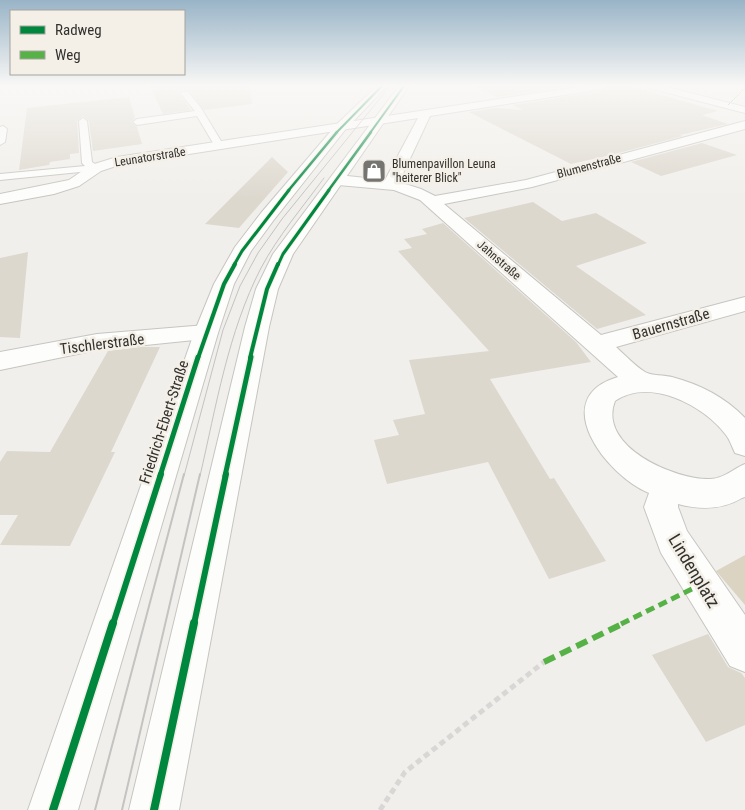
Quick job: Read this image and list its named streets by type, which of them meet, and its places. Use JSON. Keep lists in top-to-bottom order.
{
  "streets": {
    "street": [
      "Leunatorstraße",
      "Blumenstraße",
      "Jahnstraße",
      "Bauernstraße",
      "Tischlerstraße",
      "Friedrich-Ebert-Straße",
      "Lindenplatz"
    ]
  },
  "crossings": [
    ["Leunatorstraße", "Friedrich-Ebert-Straße"],
    ["Blumenstraße", "Jahnstraße"],
    ["Jahnstraße", "Bauernstraße"],
    ["Tischlerstraße", "Friedrich-Ebert-Straße"]
  ],
  "places": {
    "shop": ["Blumenpavillon Leuna \"heiterer Blick\""]
  },
  "legend": ["Radweg", "Weg"]
}
